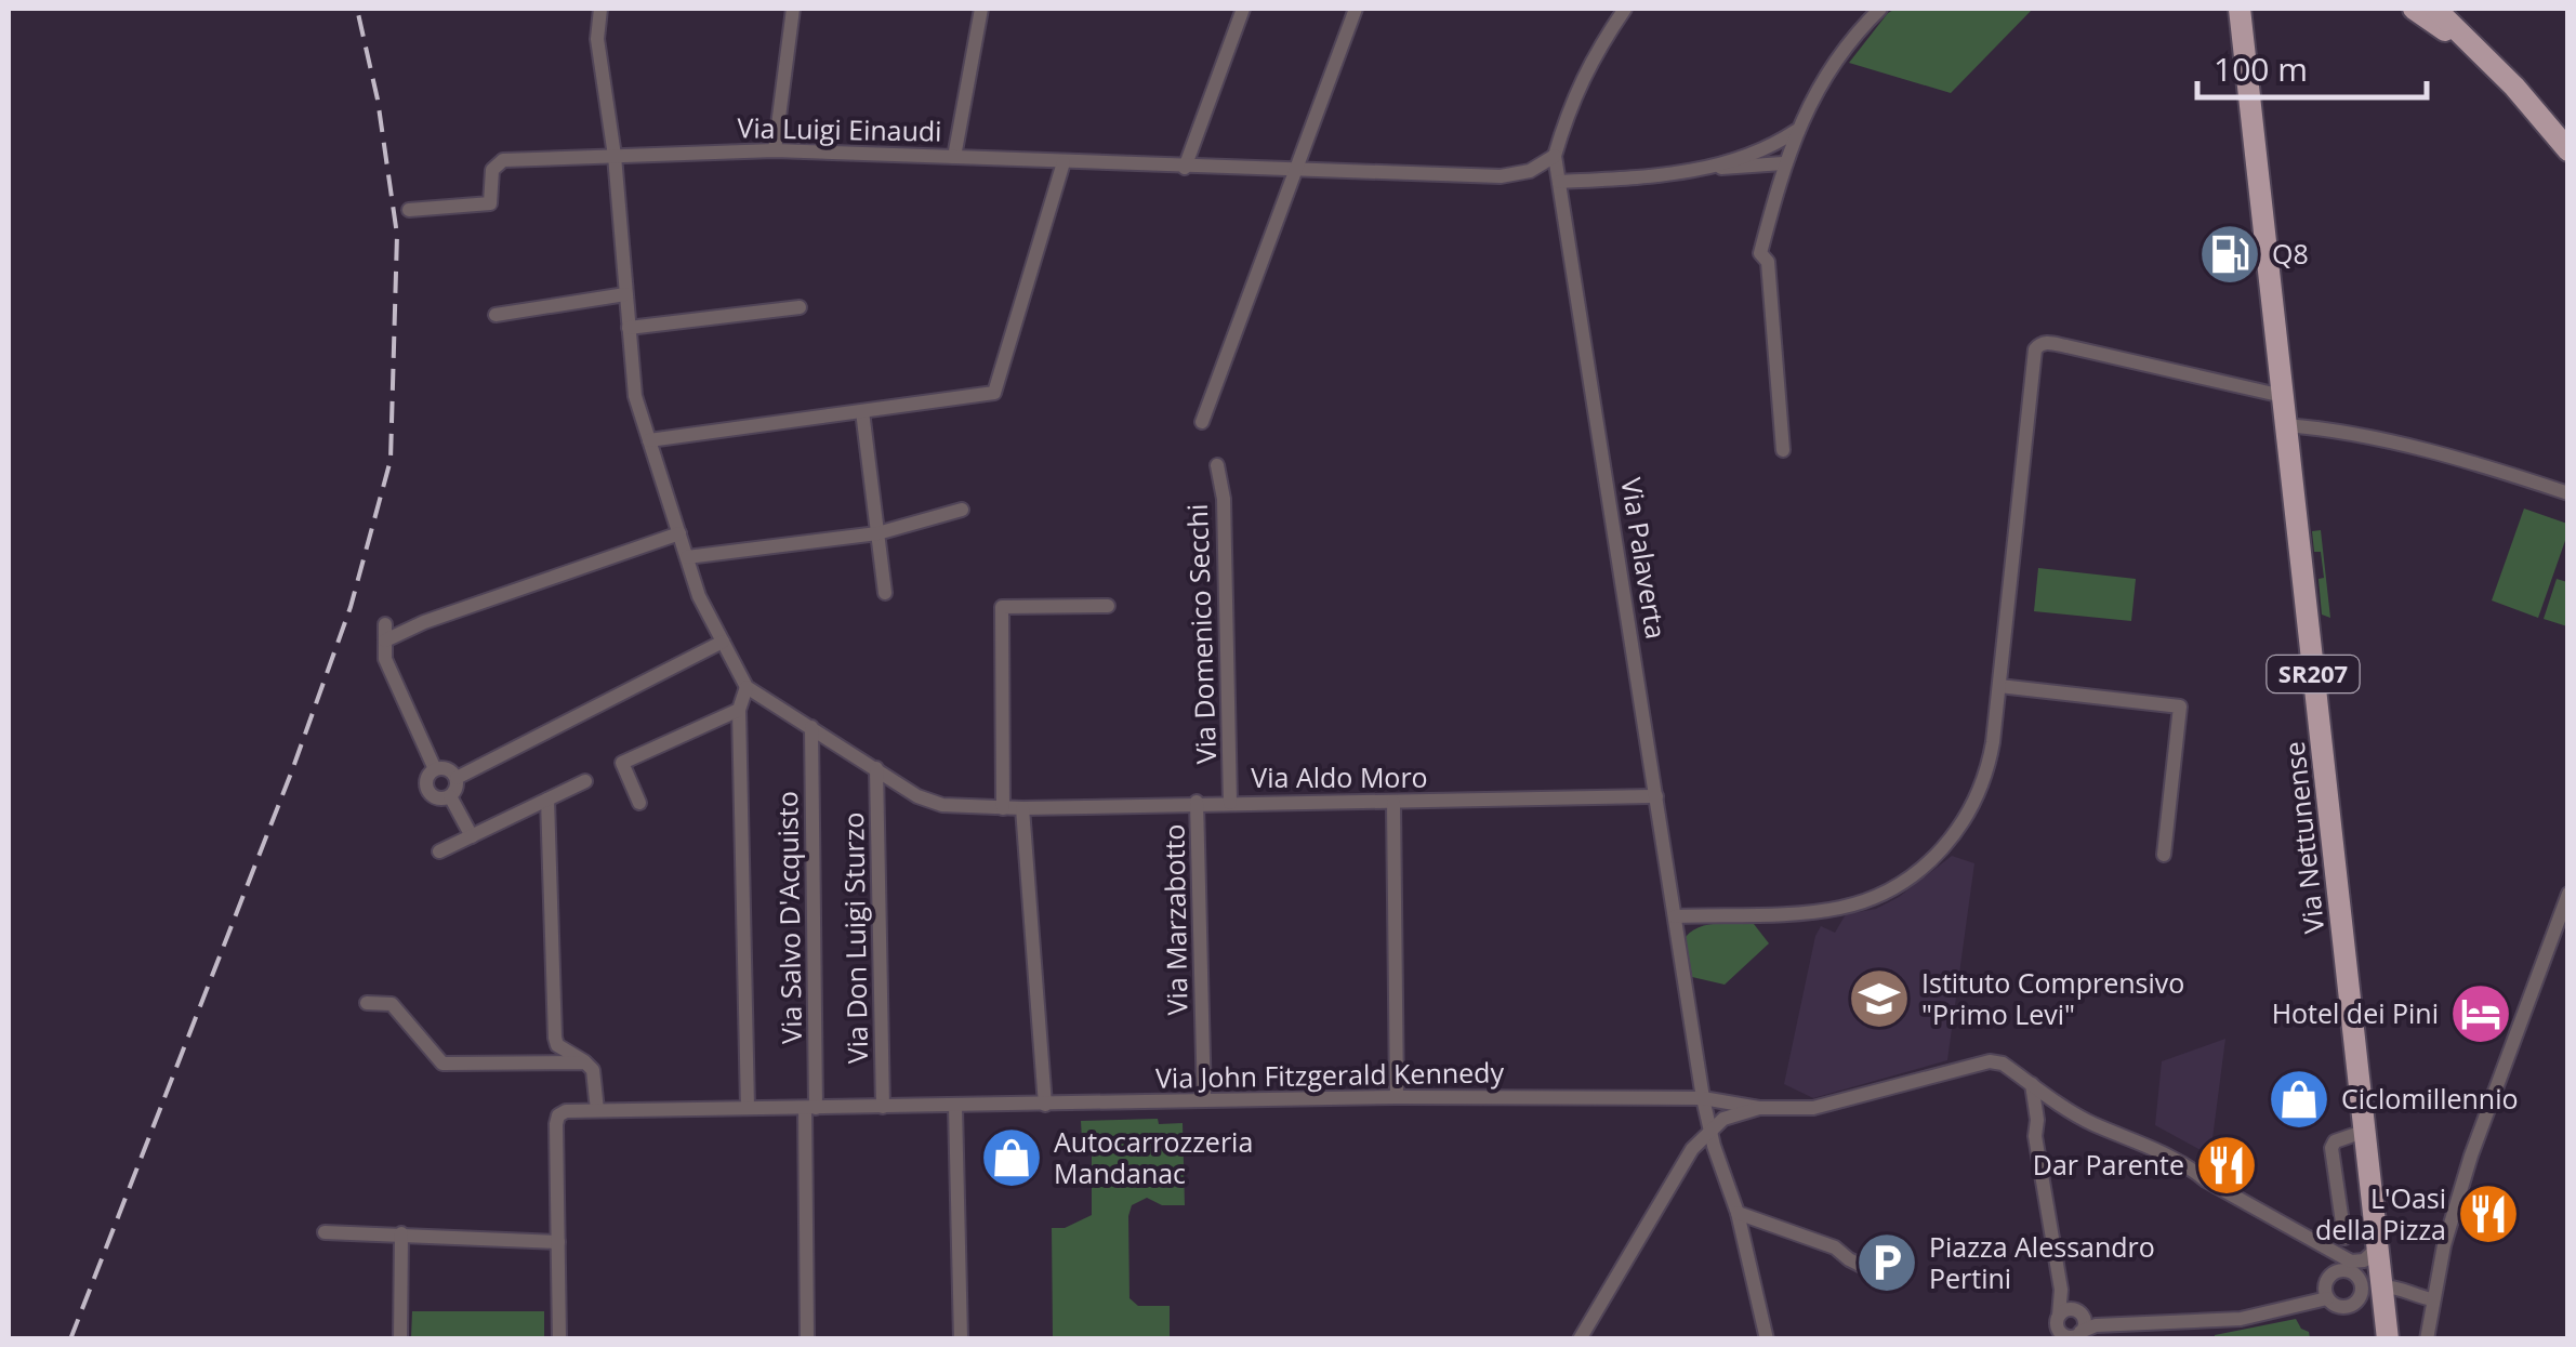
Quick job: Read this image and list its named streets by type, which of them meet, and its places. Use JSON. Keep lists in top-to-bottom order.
{
  "streets": {
    "main road": ["SR207", "Via Nettunense"],
    "street": [
      "Via Luigi Einaudi",
      "Via Palaverta",
      "Via Domenico Secchi",
      "Via Aldo Moro",
      "Via Salvo D'Acquisto",
      "Via Marzabotto",
      "Via Don Luigi Sturzo",
      "Via John Fitzgerald Kennedy"
    ]
  },
  "crossings": [
    ["Via Luigi Einaudi", "Via Palaverta"],
    ["Via Palaverta", "Via Aldo Moro"],
    ["Via Palaverta", "Via John Fitzgerald Kennedy"],
    ["Via Domenico Secchi", "Via Aldo Moro"],
    ["Via Aldo Moro", "Via Salvo D'Acquisto"],
    ["Via Aldo Moro", "Via Marzabotto"],
    ["Via Aldo Moro", "Via Don Luigi Sturzo"],
    ["Via Salvo D'Acquisto", "Via John Fitzgerald Kennedy"],
    ["Via Marzabotto", "Via John Fitzgerald Kennedy"],
    ["Via Don Luigi Sturzo", "Via John Fitzgerald Kennedy"]
  ],
  "places": {
    "fuel station": ["Q8"],
    "school or university": ["Istituto Comprensivo \"Primo Levi\""],
    "hotel": ["Hotel dei Pini"],
    "shop": ["Ciclomillennio", "Autocarrozzeria Mandanac"],
    "restaurant": ["Dar Parente", "L'Oasi della Pizza"],
    "parking": ["Piazza Alessandro Pertini"]
  },
  "scale_bar": "100 m"
}
